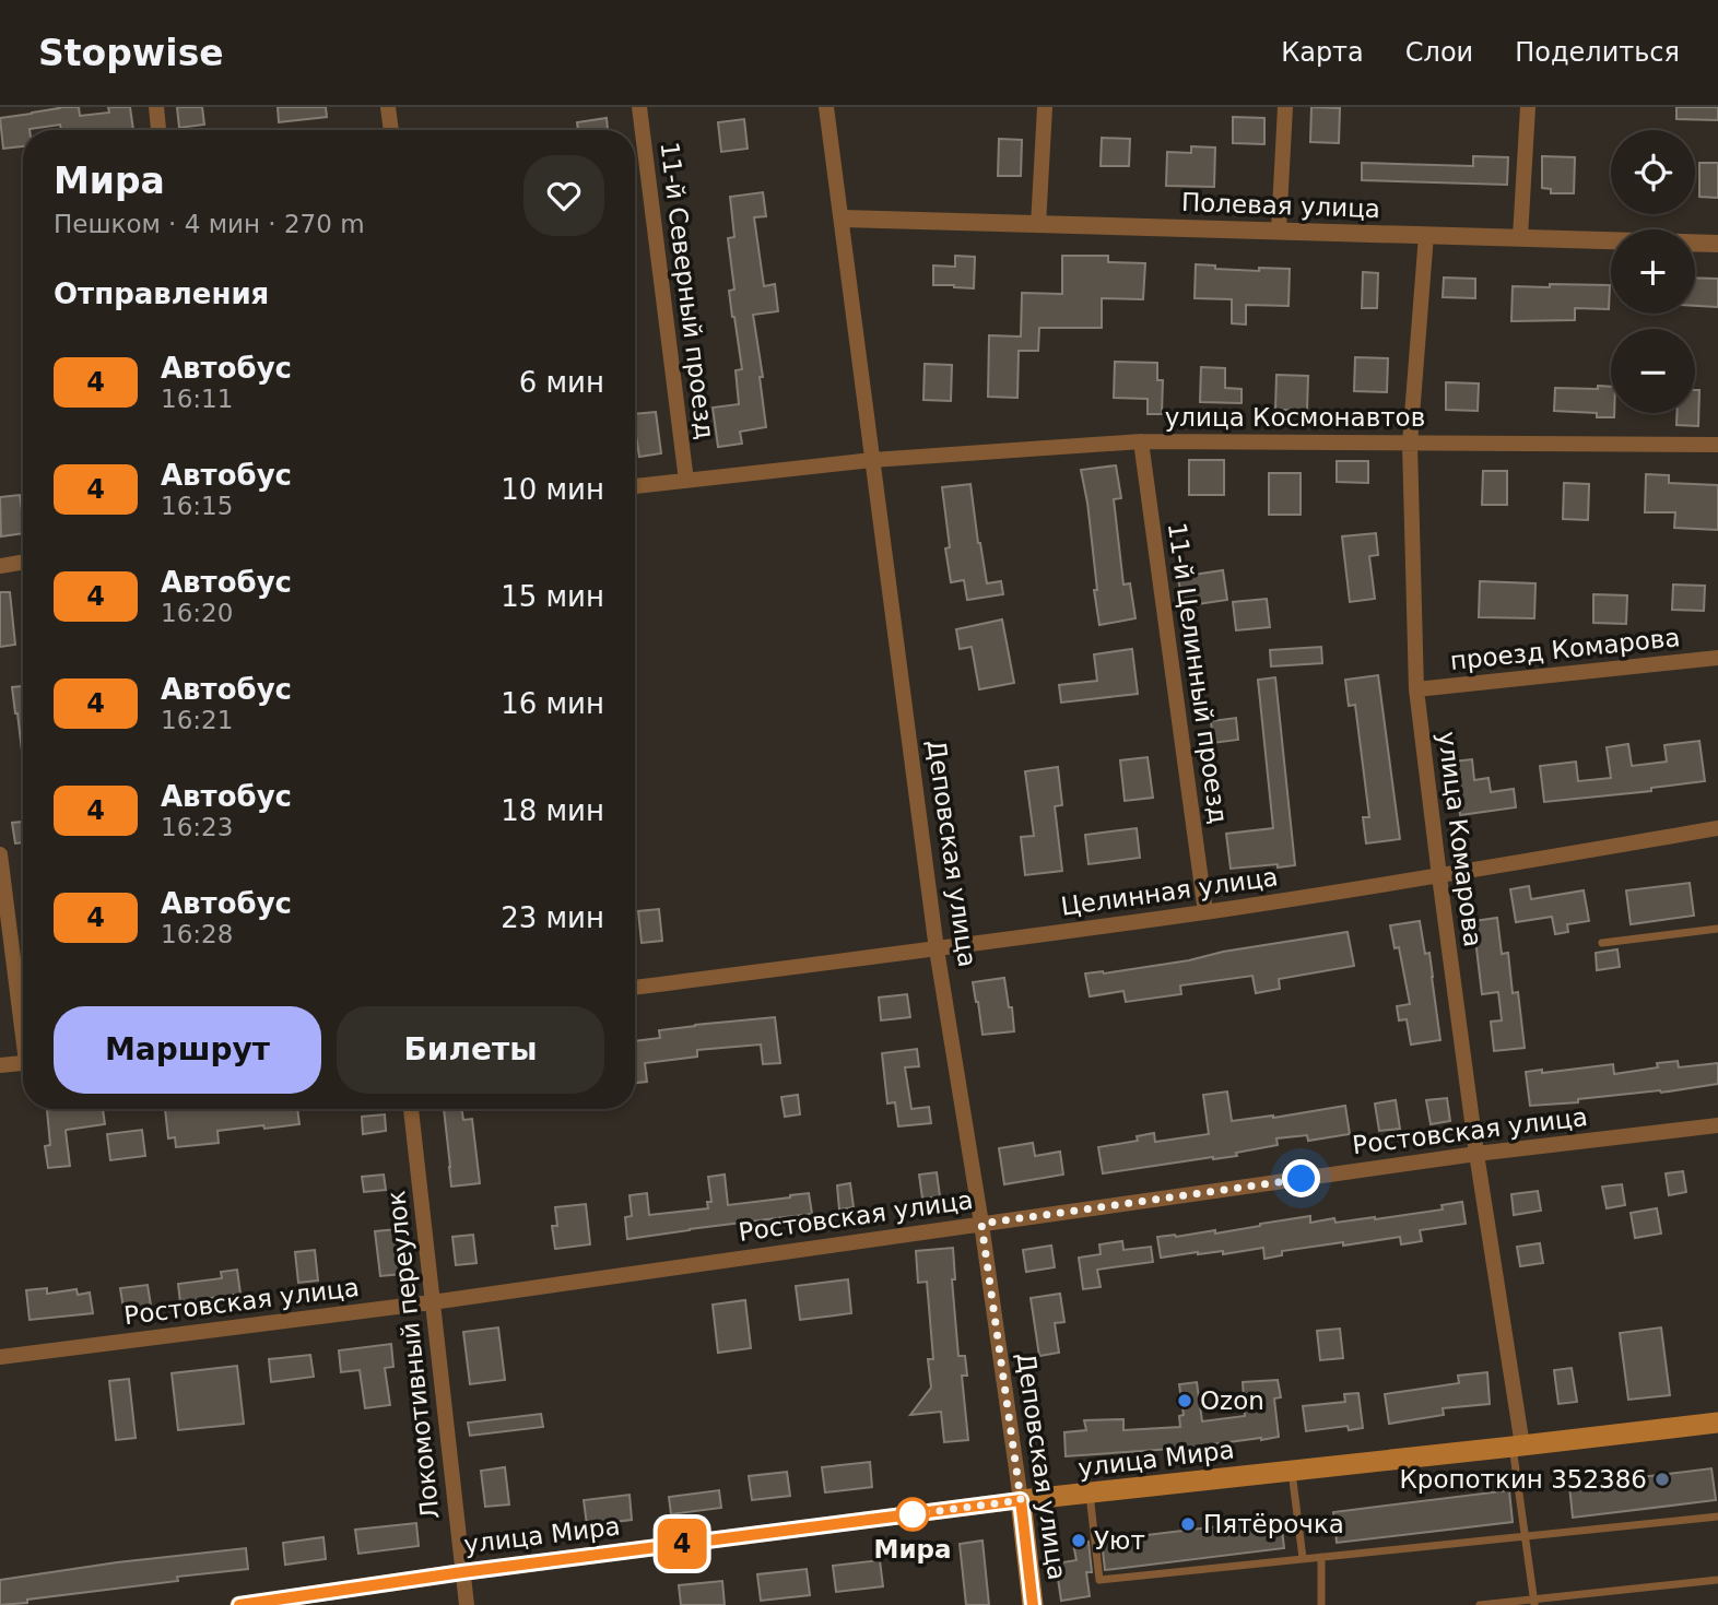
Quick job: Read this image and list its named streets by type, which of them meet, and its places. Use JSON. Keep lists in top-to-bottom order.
{
  "streets": {
    "main road": ["Деповская улица", "улица Мира"],
    "street": [
      "Полевая улица",
      "11-й Северный проезд",
      "улица Космонавтов",
      "проезд Комарова",
      "11-й Целинный проезд",
      "улица Комарова",
      "Целинная улица",
      "Ростовская улица",
      "Локомотивный переулок"
    ]
  },
  "crossings": [
    ["Полевая улица", "улица Комарова"],
    ["Полевая улица", "Деповская улица"],
    ["11-й Северный проезд", "улица Космонавтов"],
    ["улица Космонавтов", "11-й Целинный проезд"],
    ["улица Космонавтов", "улица Комарова"],
    ["улица Космонавтов", "Деповская улица"],
    ["проезд Комарова", "улица Комарова"],
    ["11-й Целинный проезд", "Целинная улица"],
    ["улица Комарова", "Целинная улица"],
    ["улица Комарова", "Ростовская улица"],
    ["улица Комарова", "улица Мира"],
    ["Деповская улица", "Целинная улица"],
    ["Деповская улица", "Ростовская улица"],
    ["Деповская улица", "улица Мира"],
    ["Ростовская улица", "Локомотивный переулок"],
    ["Локомотивный переулок", "улица Мира"]
  ],
  "places": [
    "Ozon",
    "Кропоткин 352386",
    "Мира",
    "Пятёрочка",
    "Уют"
  ],
  "lines": ["bus line 4"],
  "page": {
    "header": "Stopwise",
    "nav": ["Карта", "Слои", "Поделиться"],
    "on_map": "4",
    "map_buttons": ["+", "−"],
    "heading": [
      ["Мира", "Пешком · 4 мин · 270 m"],
      "Отправления"
    ],
    "list": [
      {
        "mark": "4",
        "name": "Автобус",
        "note": "16:11",
        "value": "6 мин"
      },
      {
        "mark": "4",
        "name": "Автобус",
        "note": "16:15",
        "value": "10 мин"
      },
      {
        "mark": "4",
        "name": "Автобус",
        "note": "16:20",
        "value": "15 мин"
      },
      {
        "mark": "4",
        "name": "Автобус",
        "note": "16:21",
        "value": "16 мин"
      },
      {
        "mark": "4",
        "name": "Автобус",
        "note": "16:23",
        "value": "18 мин"
      },
      {
        "mark": "4",
        "name": "Автобус",
        "note": "16:28",
        "value": "23 мин"
      }
    ],
    "buttons": ["Маршрут", "Билеты"]
  }
}
